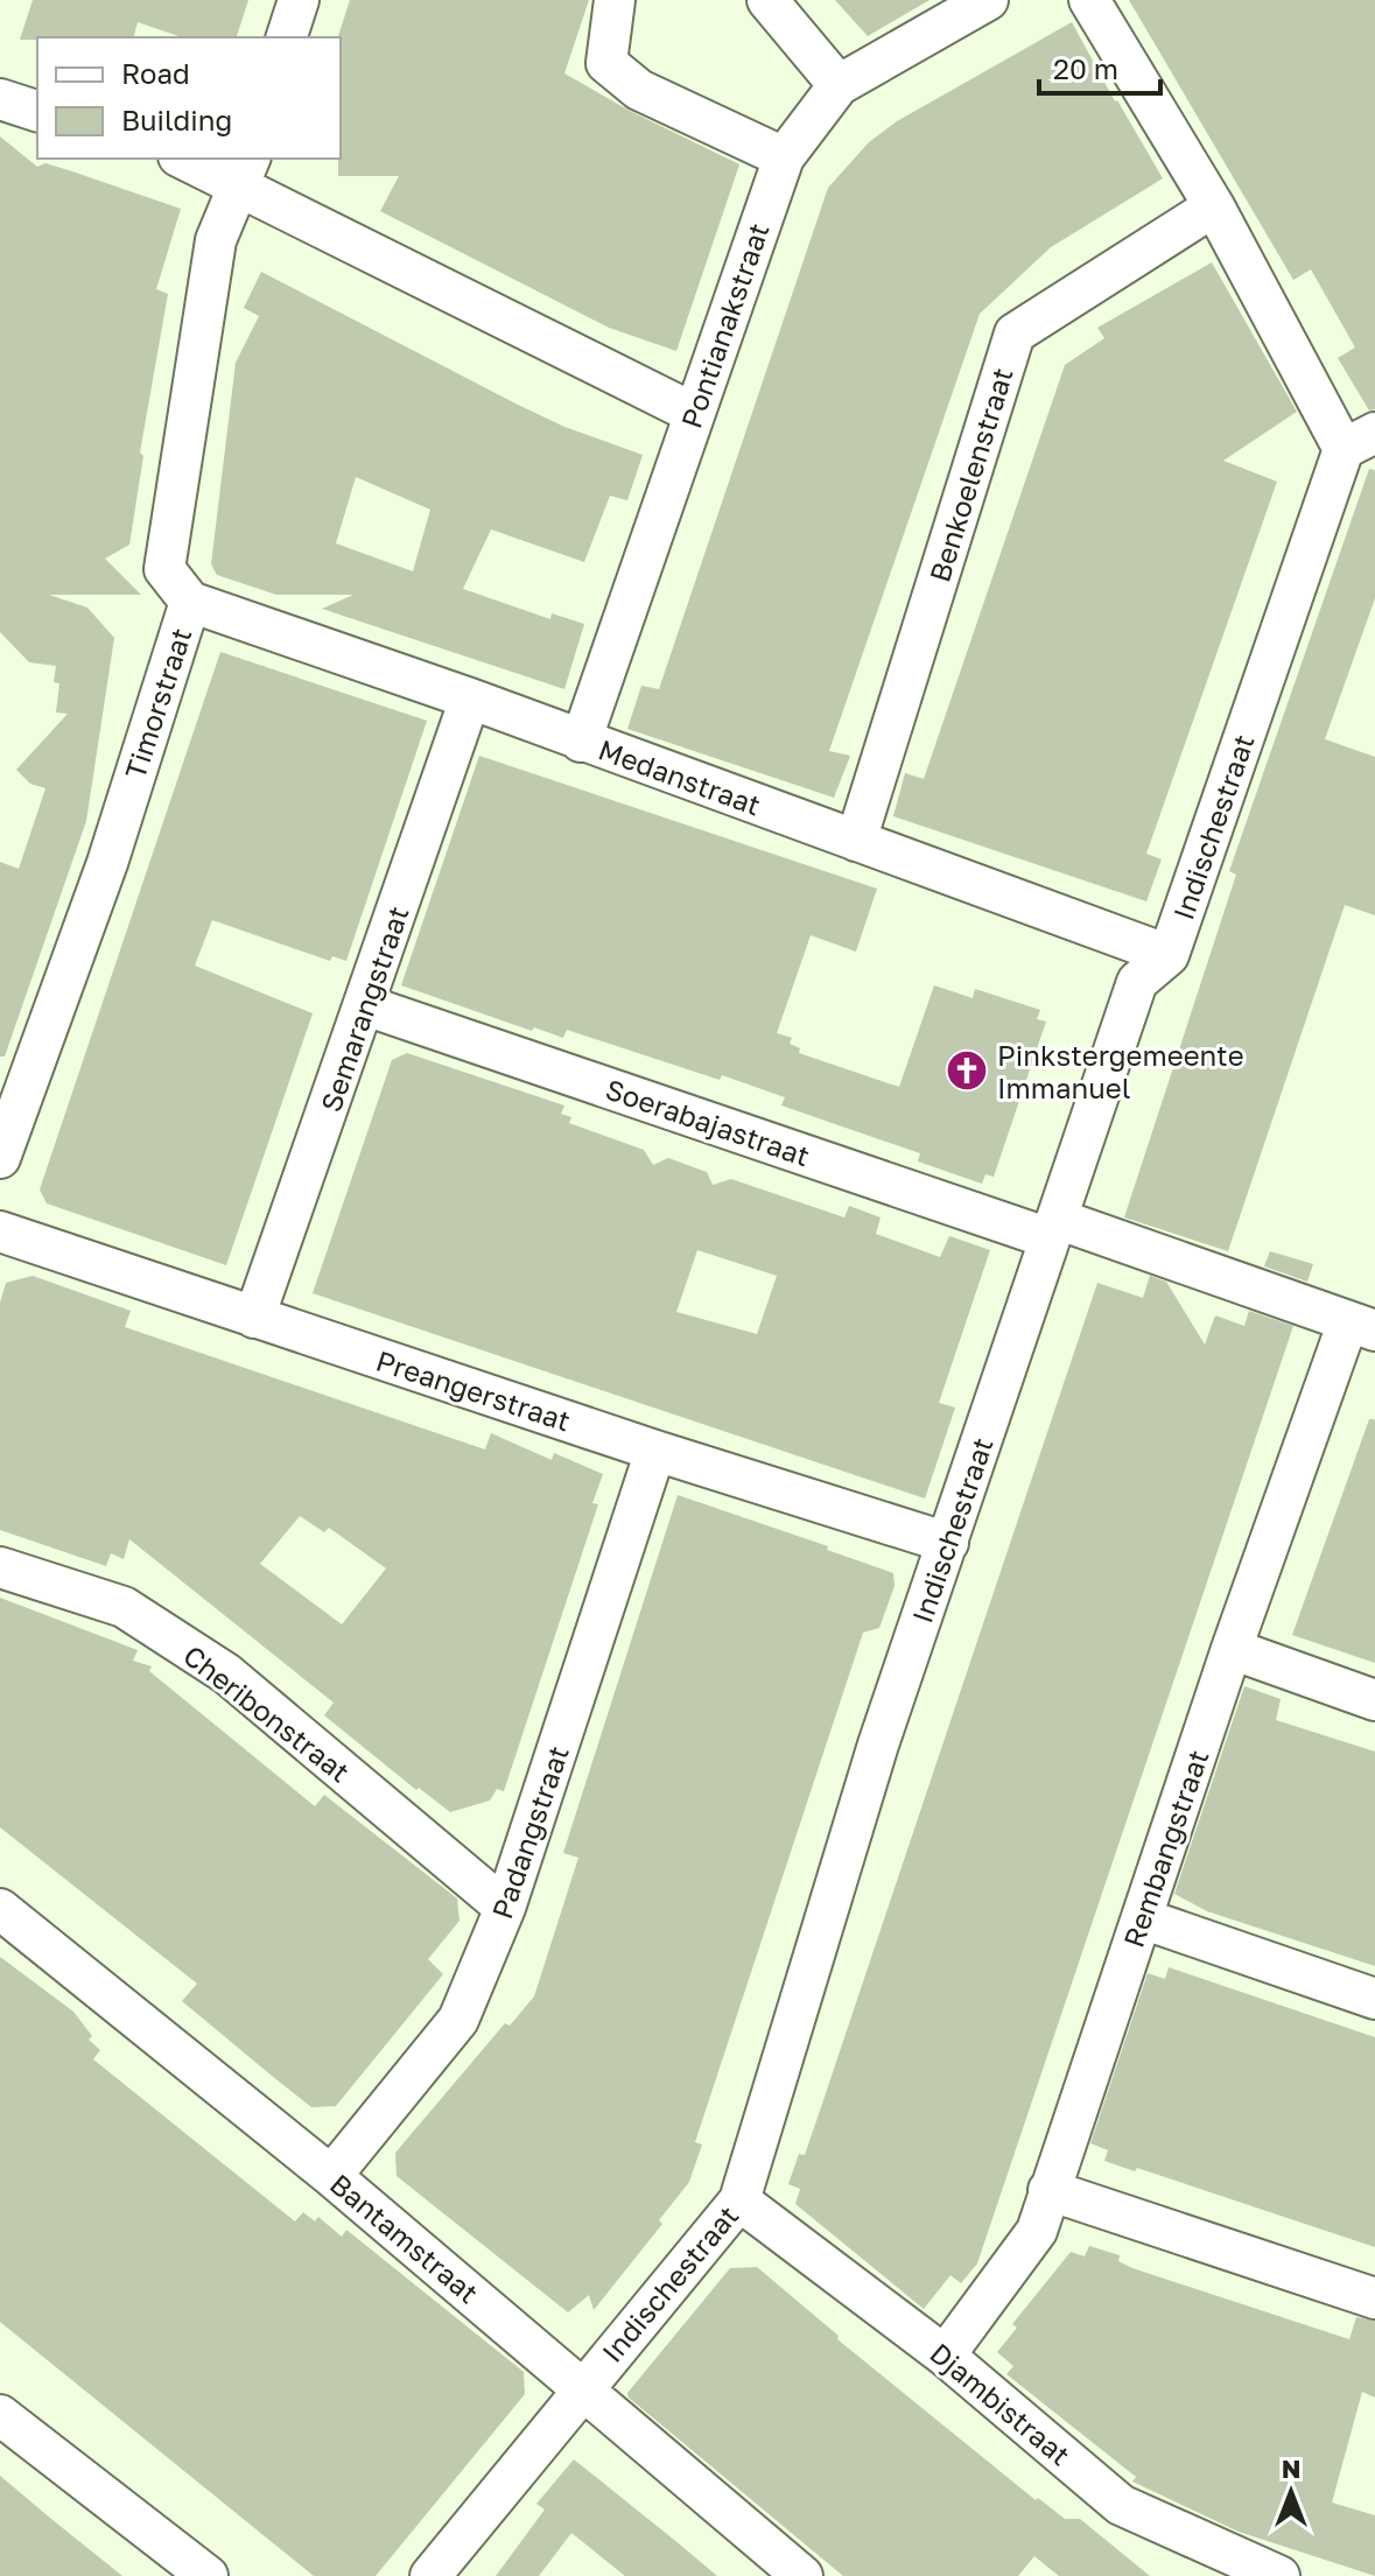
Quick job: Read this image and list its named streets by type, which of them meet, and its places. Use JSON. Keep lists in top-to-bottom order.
{
  "streets": {
    "street": [
      "Pontianakstraat",
      "Benkoelenstraat",
      "Timorstraat",
      "Medanstraat",
      "Indischestraat",
      "Semarangstraat",
      "Soerabajastraat",
      "Preangerstraat",
      "Cheribonstraat",
      "Padangstraat",
      "Rembangstraat",
      "Bantamstraat",
      "Djambistraat"
    ]
  },
  "crossings": [
    ["Pontianakstraat", "Medanstraat"],
    ["Benkoelenstraat", "Medanstraat"],
    ["Timorstraat", "Medanstraat"],
    ["Medanstraat", "Indischestraat"],
    ["Medanstraat", "Semarangstraat"],
    ["Indischestraat", "Soerabajastraat"],
    ["Indischestraat", "Preangerstraat"],
    ["Indischestraat", "Bantamstraat"],
    ["Indischestraat", "Djambistraat"],
    ["Semarangstraat", "Soerabajastraat"],
    ["Semarangstraat", "Preangerstraat"],
    ["Soerabajastraat", "Rembangstraat"],
    ["Preangerstraat", "Padangstraat"],
    ["Cheribonstraat", "Padangstraat"],
    ["Padangstraat", "Bantamstraat"],
    ["Rembangstraat", "Djambistraat"]
  ],
  "places": {
    "church": ["Pinkstergemeente Immanuel"]
  },
  "legend": ["Road", "Building"],
  "scale_bar": "20 m",
  "north": "top"
}
